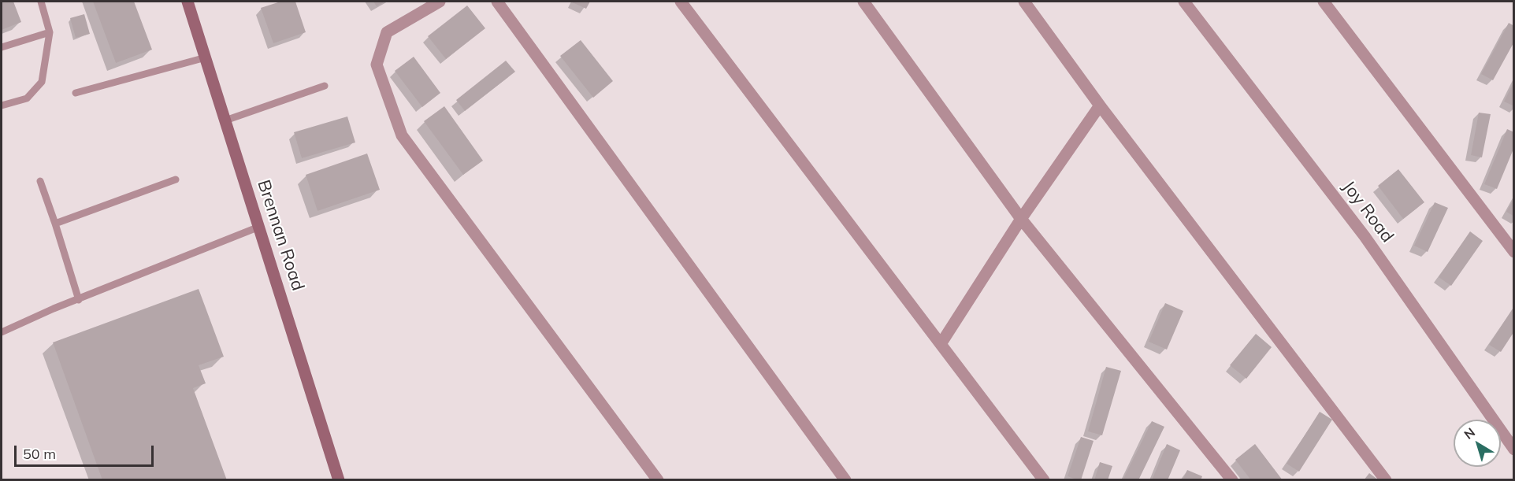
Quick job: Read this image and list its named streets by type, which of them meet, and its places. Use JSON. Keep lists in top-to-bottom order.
{
  "streets": {
    "street": ["Joy Road", "Brennan Road"]
  },
  "scale_bar": "50 m",
  "north": "top left"
}
